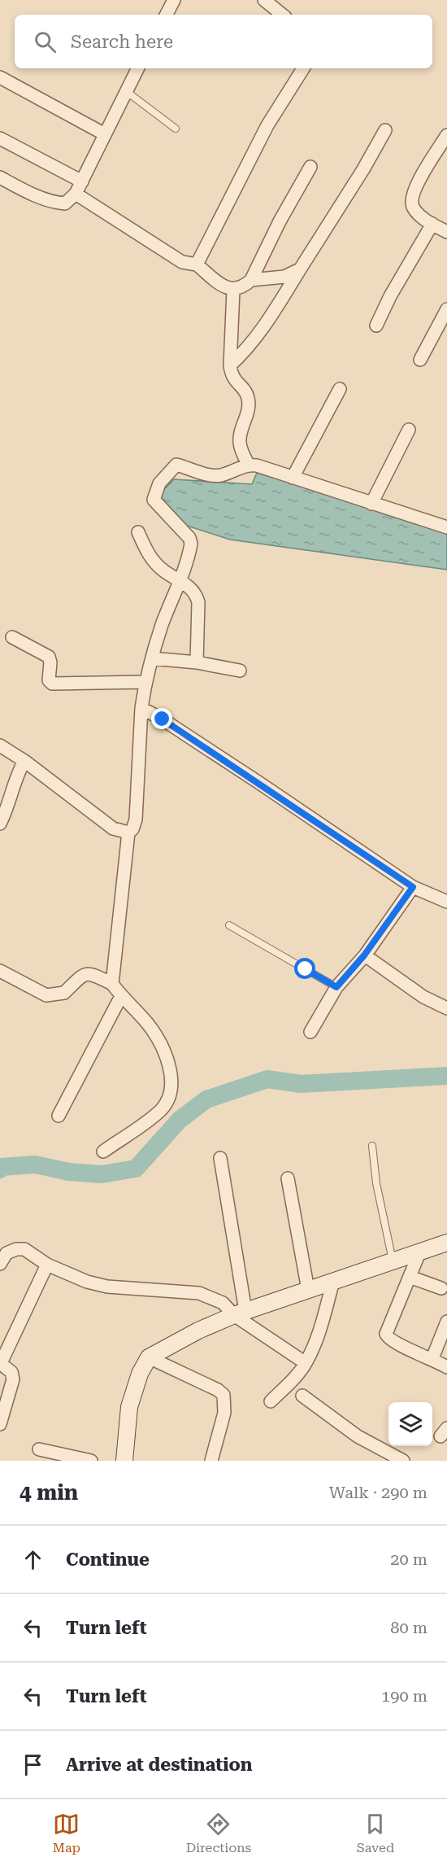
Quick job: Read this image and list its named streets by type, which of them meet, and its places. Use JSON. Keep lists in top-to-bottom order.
{
  "page": {
    "search": "Search here",
    "heading": ["4 min", "Walk · 290 m"],
    "list": [
      ["Continue", "20 m"],
      ["Turn left", "80 m"],
      ["Turn left", "190 m"],
      "Arrive at destination"
    ],
    "nav": ["Map", "Directions", "Saved"]
  }
}
